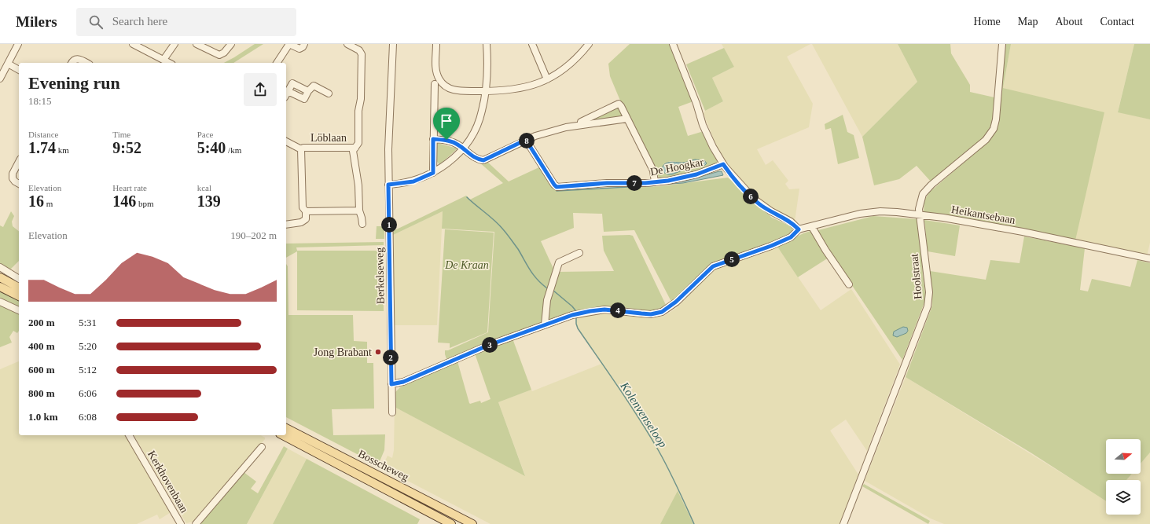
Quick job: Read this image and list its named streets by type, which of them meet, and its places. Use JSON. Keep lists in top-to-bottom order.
{
  "streets": {
    "main road": ["Bosscheweg"],
    "street": [
      "Löblaan",
      "De Hoogkar",
      "Heikantsebaan",
      "Berkelseweg",
      "Hoolstraat",
      "Kerkhovenbaan"
    ]
  },
  "crossings": [
    ["Heikantsebaan", "Berkelseweg"],
    ["Heikantsebaan", "Hoolstraat"]
  ],
  "water": ["Kolenvenseloop"],
  "parks": ["De Kraan"],
  "places": ["Jong Brabant"],
  "north": "right",
  "page": {
    "header": "Milers",
    "search": "Search here",
    "nav": [
      "Home",
      "Map",
      "About",
      "Contact"
    ],
    "heading": ["Evening run", "18:15"],
    "stats": [
      ["Distance", "1.74 km"],
      ["Time", "9:52"],
      ["Pace", "5:40 /km"],
      ["Elevation", "16 m"],
      ["Heart rate", "146 bpm"],
      ["kcal", "139"]
    ],
    "pins": [
      "8",
      "7",
      "6",
      "1",
      "5",
      "4",
      "3",
      "2"
    ],
    "chart": ["Elevation", "190–202 m"],
    "list": [
      {
        "name": "200 m",
        "note": "5:31"
      },
      {
        "name": "400 m",
        "note": "5:20"
      },
      {
        "name": "600 m",
        "note": "5:12"
      },
      {
        "name": "800 m",
        "note": "6:06"
      },
      {
        "name": "1.0 km",
        "note": "6:08"
      }
    ]
  }
}
